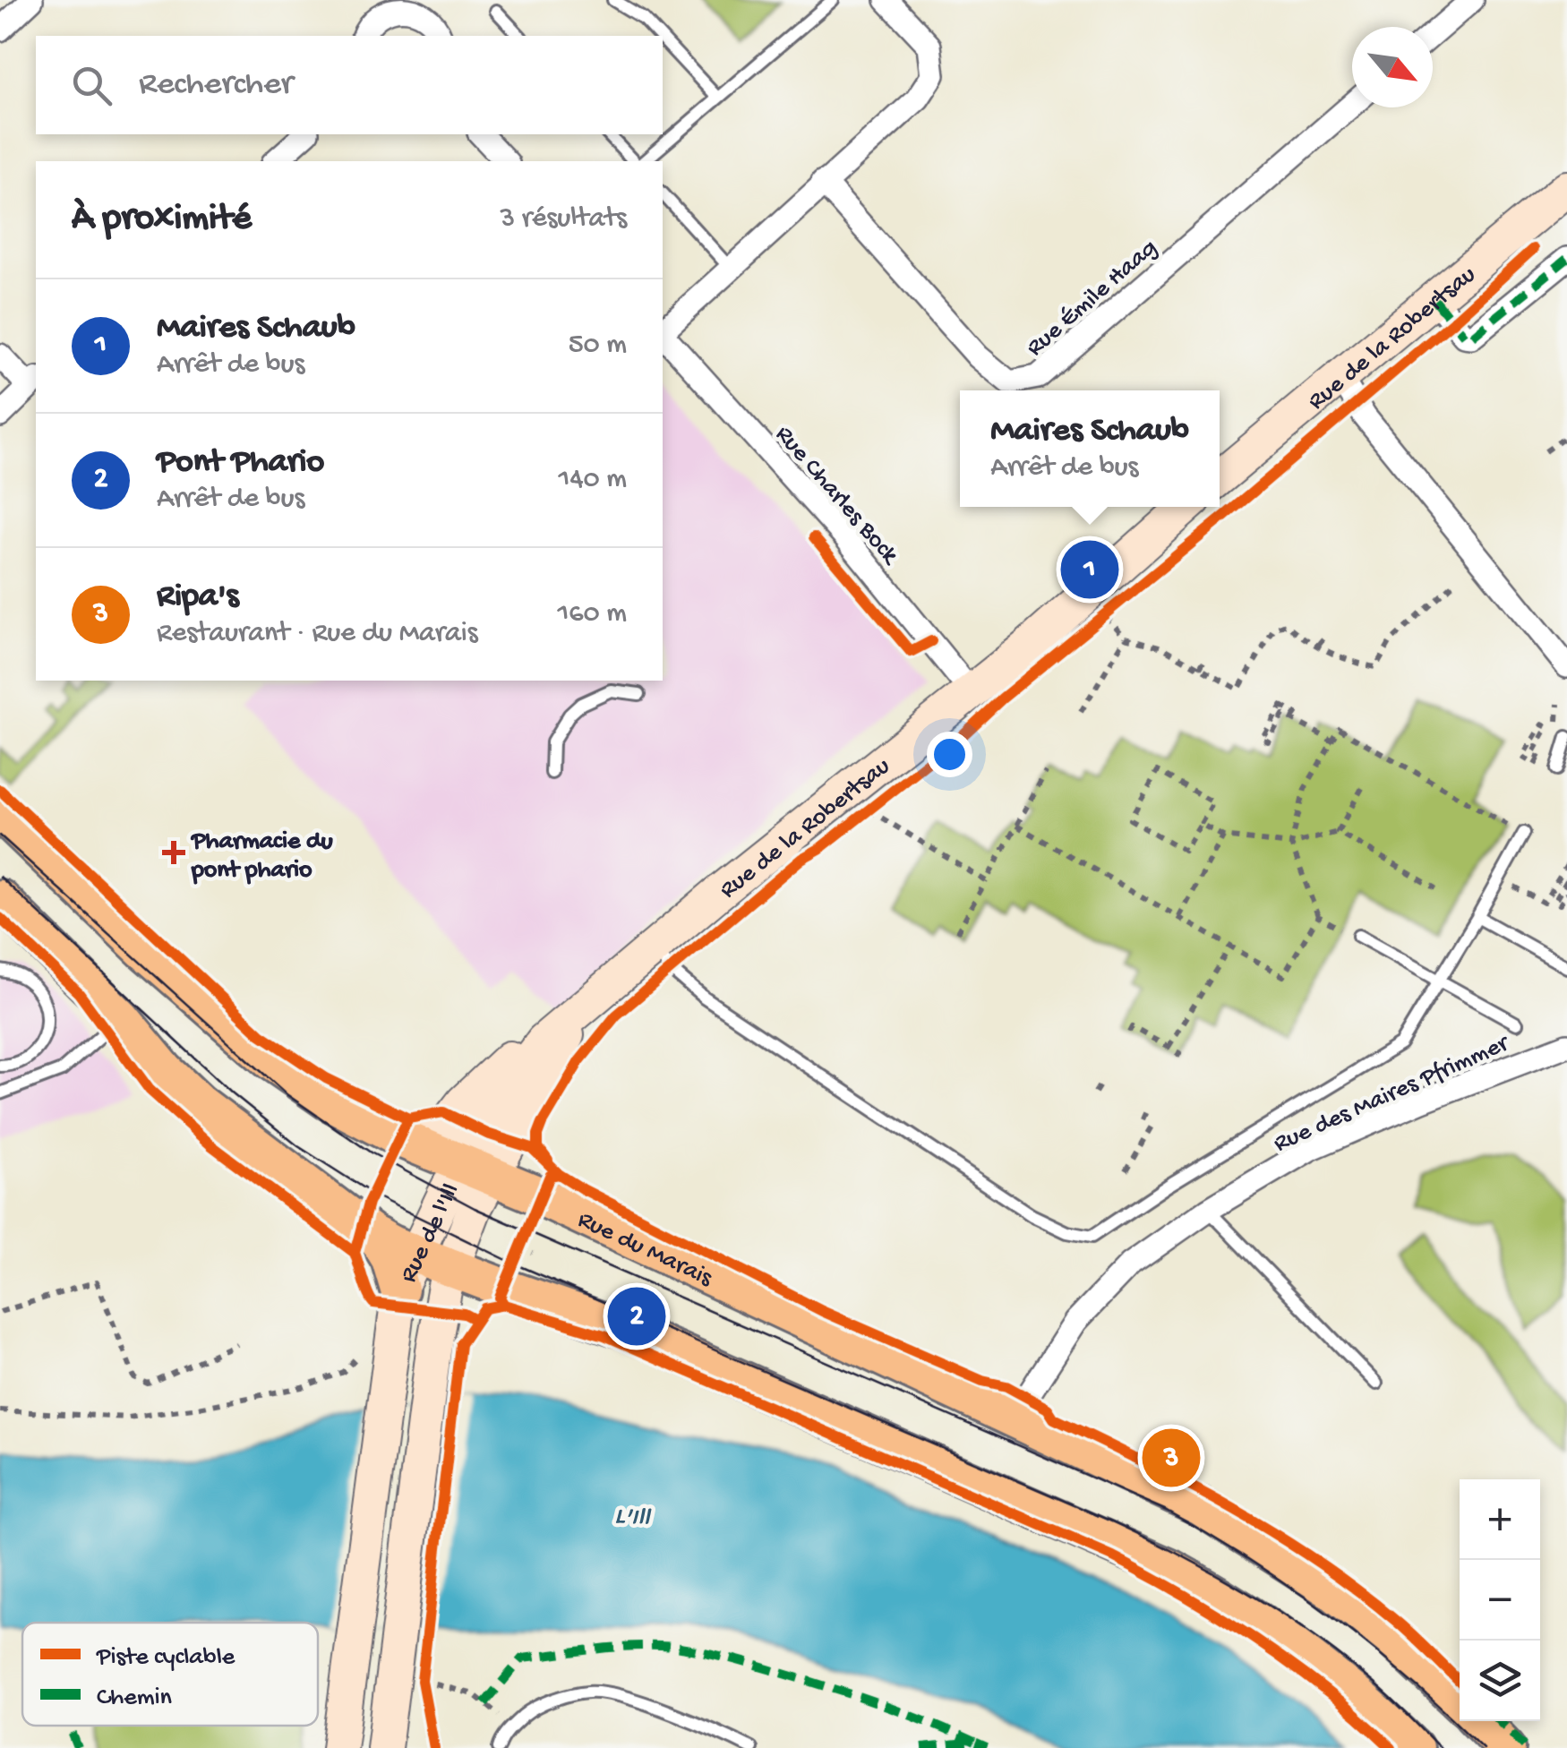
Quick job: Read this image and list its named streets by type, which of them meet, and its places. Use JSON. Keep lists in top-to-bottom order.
{
  "streets": {
    "main road": ["Rue de la Robertsau", "Rue de l'Ill", "Rue du Marais"],
    "street": ["Rue Émile Haag", "Rue Charles Bock", "Rue des Maires Pfrimmer"]
  },
  "crossings": [
    ["Rue de la Robertsau", "Rue Charles Bock"],
    ["Rue de la Robertsau", "Rue de l'Ill"],
    ["Rue de la Robertsau", "Rue du Marais"],
    ["Rue des Maires Pfrimmer", "Rue du Marais"],
    ["Rue de l'Ill", "Rue du Marais"]
  ],
  "water": ["L'Ill"],
  "places": {
    "health": ["Pharmacie du pont phario"]
  },
  "legend": ["Piste cyclable", "Chemin"],
  "north": "bottom right",
  "page": {
    "search": "Rechercher",
    "heading": ["À proximité", "3 résultats"],
    "list": [
      {
        "mark": "1",
        "name": "Maires Schaub",
        "note": "Arrêt de bus",
        "value": "50 m"
      },
      {
        "mark": "2",
        "name": "Pont Phario",
        "note": "Arrêt de bus",
        "value": "140 m"
      },
      {
        "mark": "3",
        "name": "Ripa's",
        "note": "Restaurant · Rue du Marais",
        "value": "160 m"
      }
    ],
    "popup": ["Maires Schaub", "Arrêt de bus"],
    "pins": ["1", "2", "3"],
    "map_buttons": ["+", "−"]
  }
}
